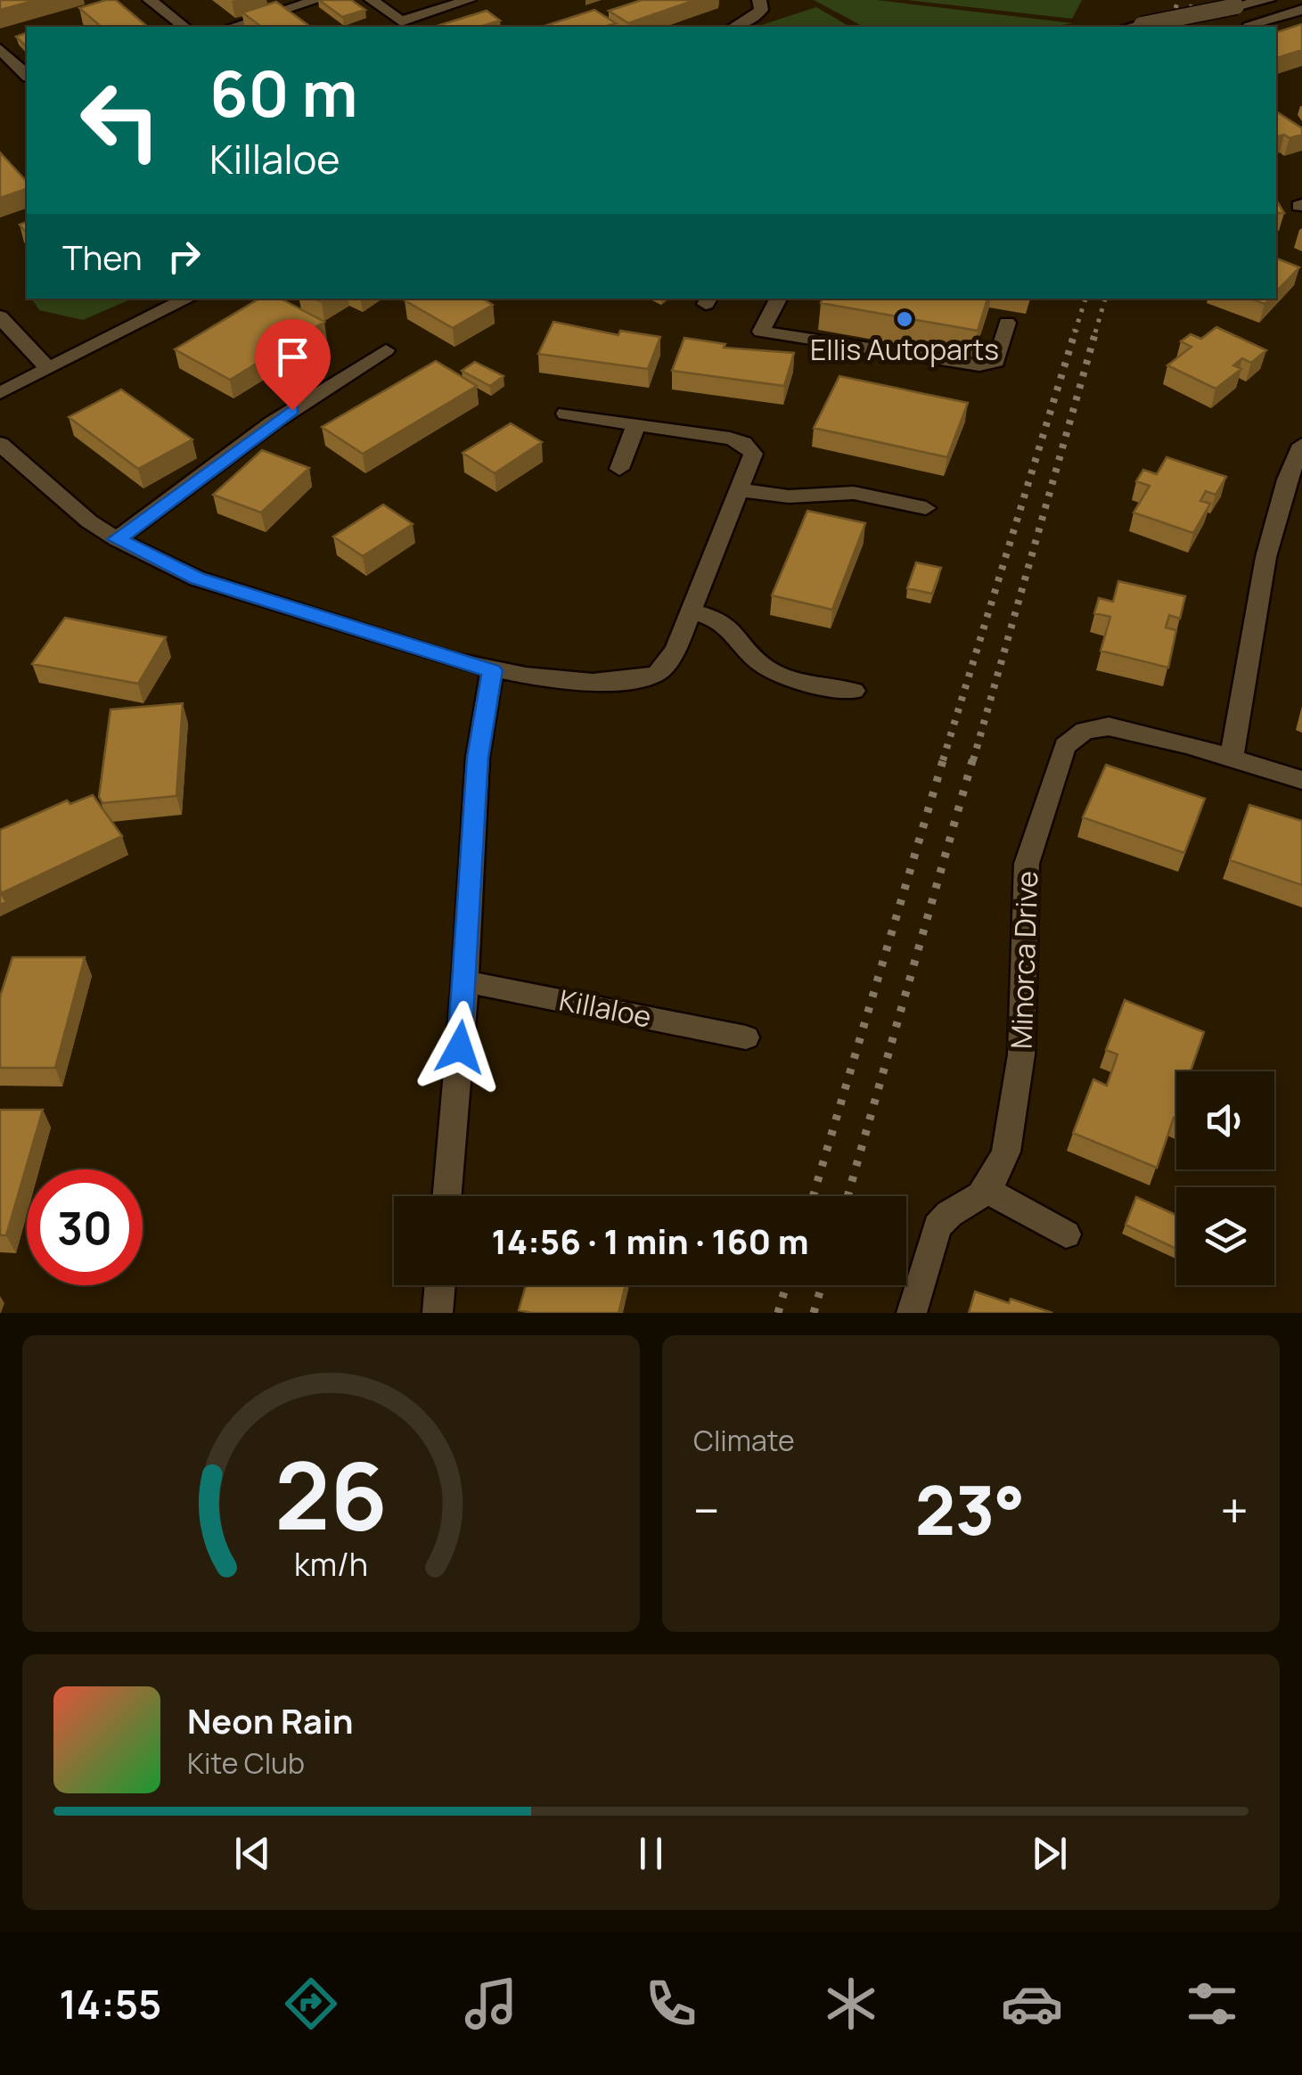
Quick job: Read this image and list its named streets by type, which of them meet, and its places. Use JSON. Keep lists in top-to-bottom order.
{
  "streets": {
    "street": ["Minorca Drive", "Killaloe"]
  },
  "places": ["Ellis Autoparts"],
  "page": {
    "turn": ["60 m", "Killaloe"],
    "then": "Then",
    "limit": "30",
    "trip": "14:56 · 1 min · 160 m",
    "tile": "Climate",
    "heat": ["−", "23°", "+"],
    "song": ["Neon Rain", "Kite Club"],
    "tabs": "14:55",
    "gauge": ["26", "km/h"]
  }
}
